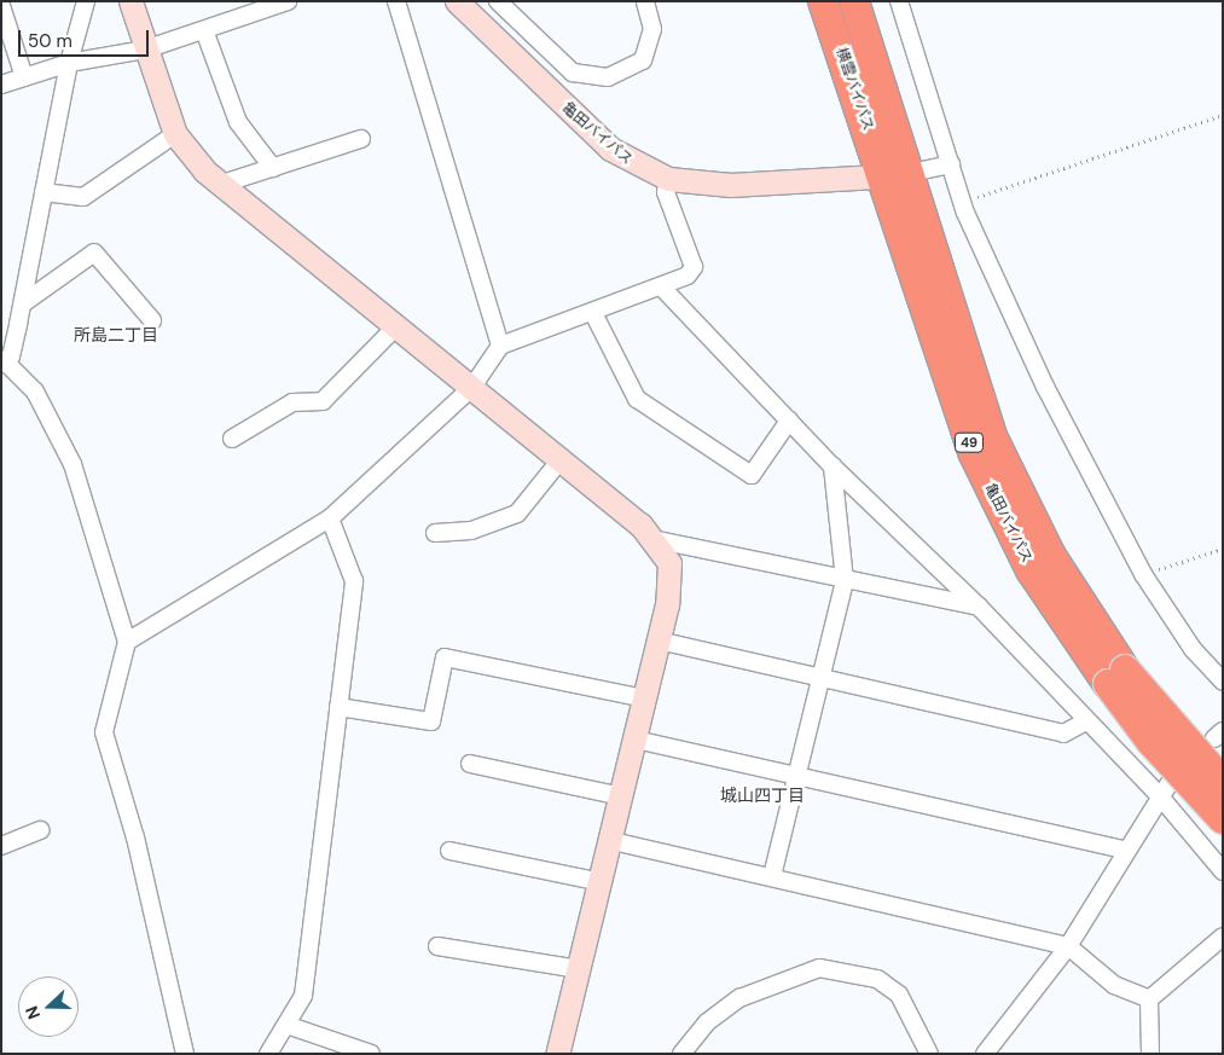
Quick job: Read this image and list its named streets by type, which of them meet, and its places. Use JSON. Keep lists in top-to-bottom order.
{
  "streets": {
    "highway": ["横雲バイパス", "亀田バイパス", "49"]
  },
  "crossings": [
    ["横雲バイパス", "亀田バイパス"]
  ],
  "districts": ["所島二丁目", "城山四丁目"],
  "scale_bar": "50 m",
  "north": "left"
}
